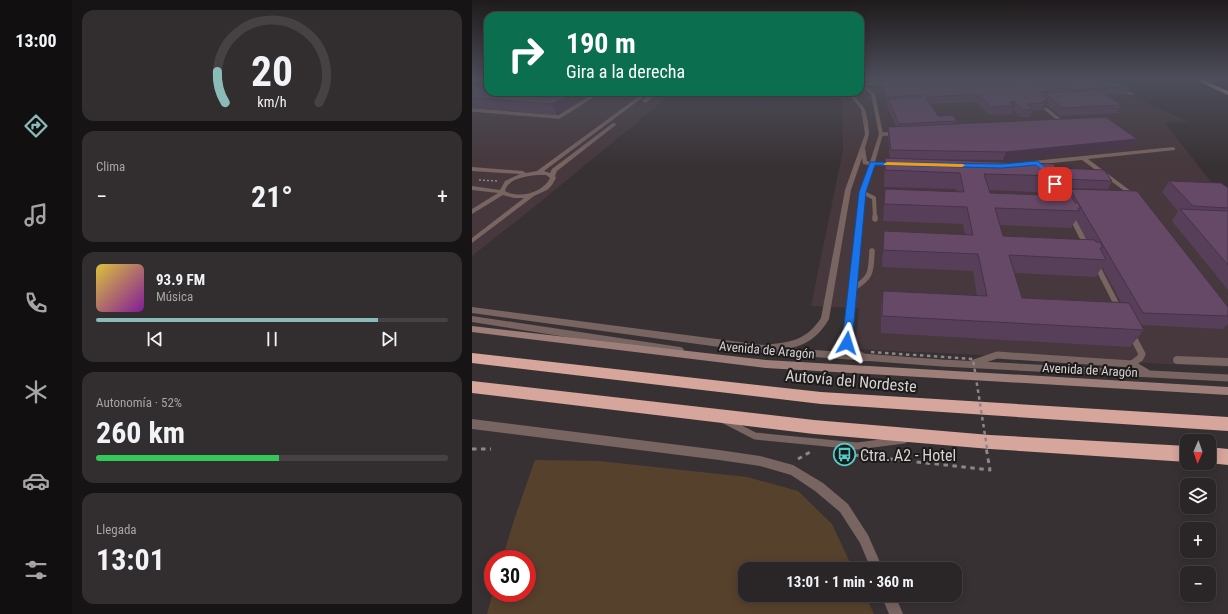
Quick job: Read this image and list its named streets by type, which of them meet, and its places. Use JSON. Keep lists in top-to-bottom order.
{
  "streets": {
    "highway": ["Autovía del Nordeste"],
    "street": ["Avenida de Aragón"]
  },
  "places": {
    "bus stop": ["Ctra. A2 - Hotel"]
  },
  "north": "bottom",
  "page": {
    "tabs": "13:00",
    "turn": ["190 m", "Gira a la derecha"],
    "tile": [
      "Clima",
      ["Autonomía · 52%", "260 km"],
      ["Llegada", "13:01"]
    ],
    "heat": ["−", "21°", "+"],
    "song": ["93.9 FM", "Música"],
    "map_buttons": ["+", "−"],
    "limit": "30",
    "trip": "13:01 · 1 min · 360 m",
    "gauge": ["20", "km/h"]
  }
}
